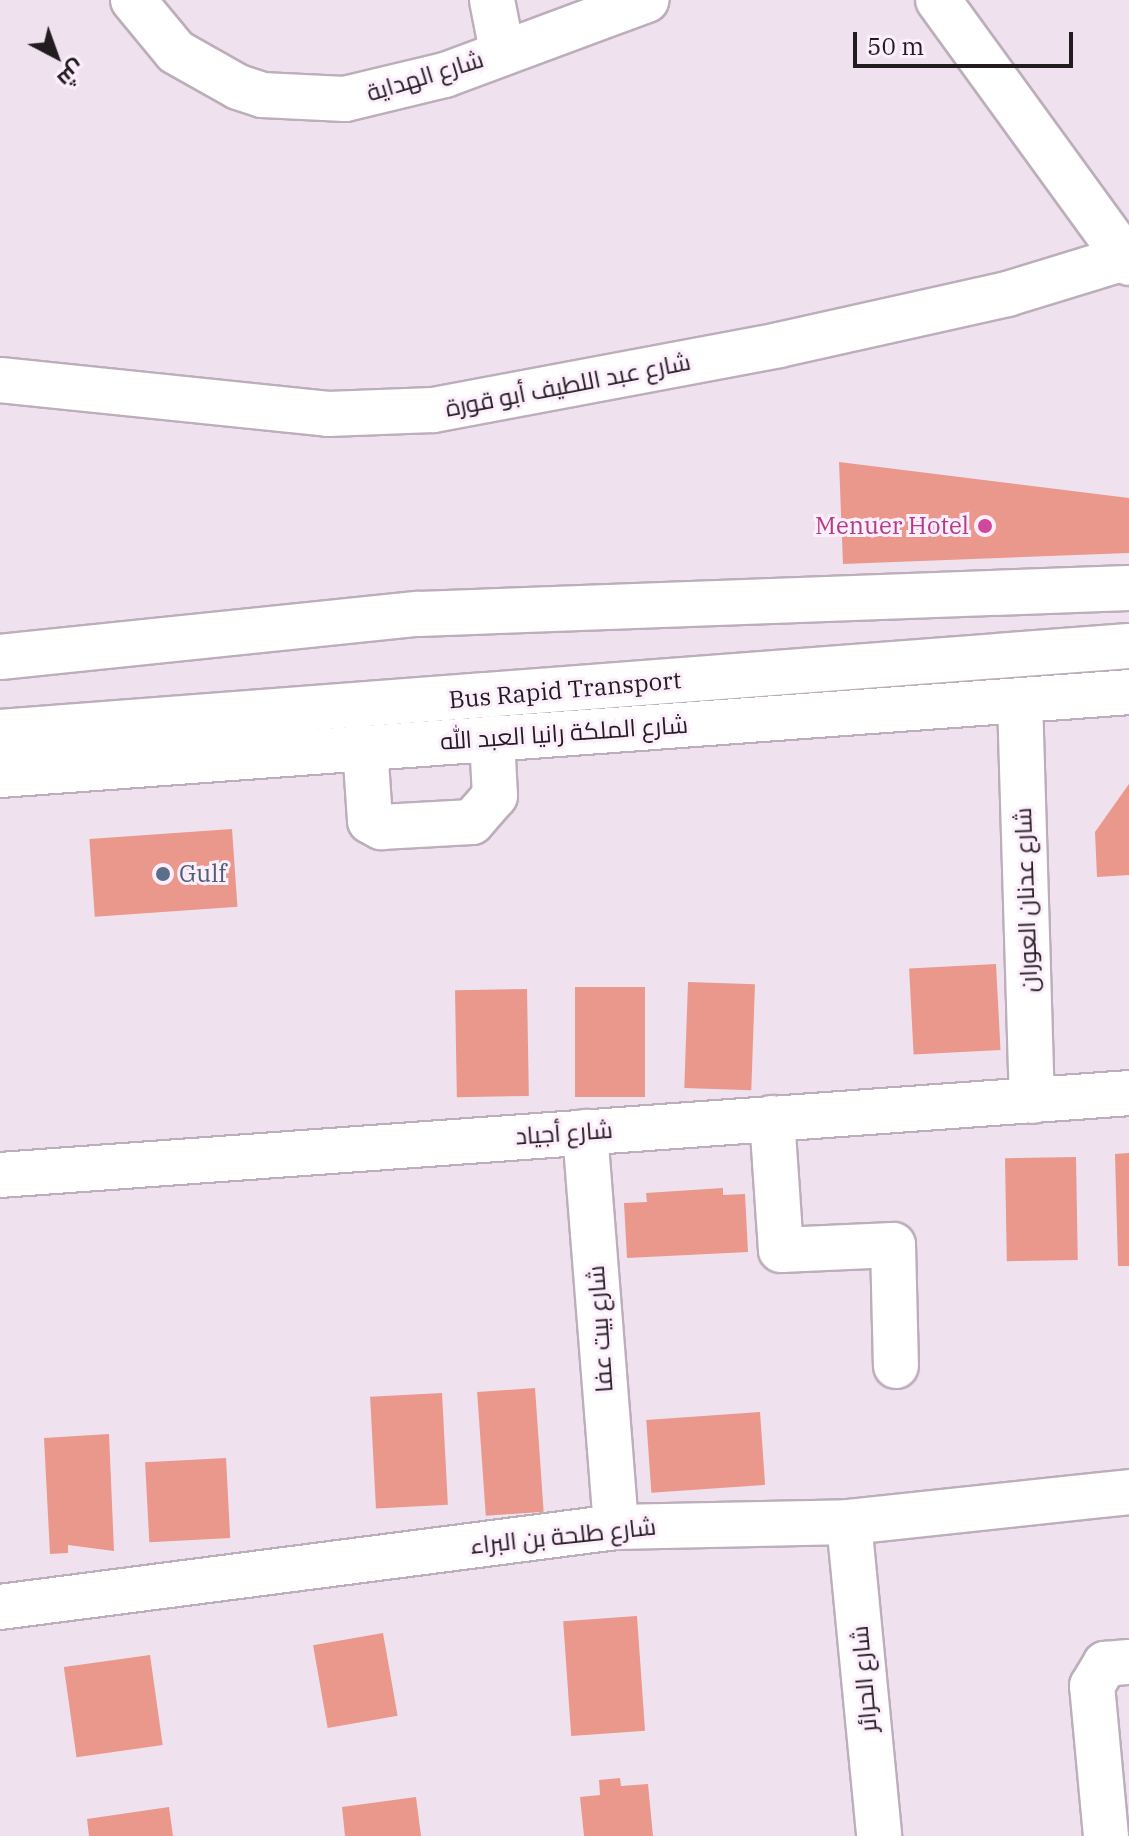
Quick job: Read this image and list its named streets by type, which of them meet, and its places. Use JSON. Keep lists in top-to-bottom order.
{
  "streets": {
    "street": [
      "شارع الهداية",
      "شارع عبد اللطيف أبو قورة",
      "Bus Rapid Transport",
      "شارع الملكة رانيا العبد الله",
      "شارع عدنان العوران",
      "شارع أجياد",
      "شارع بيت عفا",
      "شارع طلحة بن البراء",
      "شارع الحرائر"
    ]
  },
  "crossings": [
    ["شارع الملكة رانيا العبد الله", "شارع عدنان العوران"],
    ["شارع عدنان العوران", "شارع أجياد"],
    ["شارع أجياد", "شارع بيت عفا"],
    ["شارع بيت عفا", "شارع طلحة بن البراء"],
    ["شارع طلحة بن البراء", "شارع الحرائر"]
  ],
  "places": ["Menuer Hotel", "Gulf"],
  "scale_bar": "50 m",
  "north": "bottom right"
}
